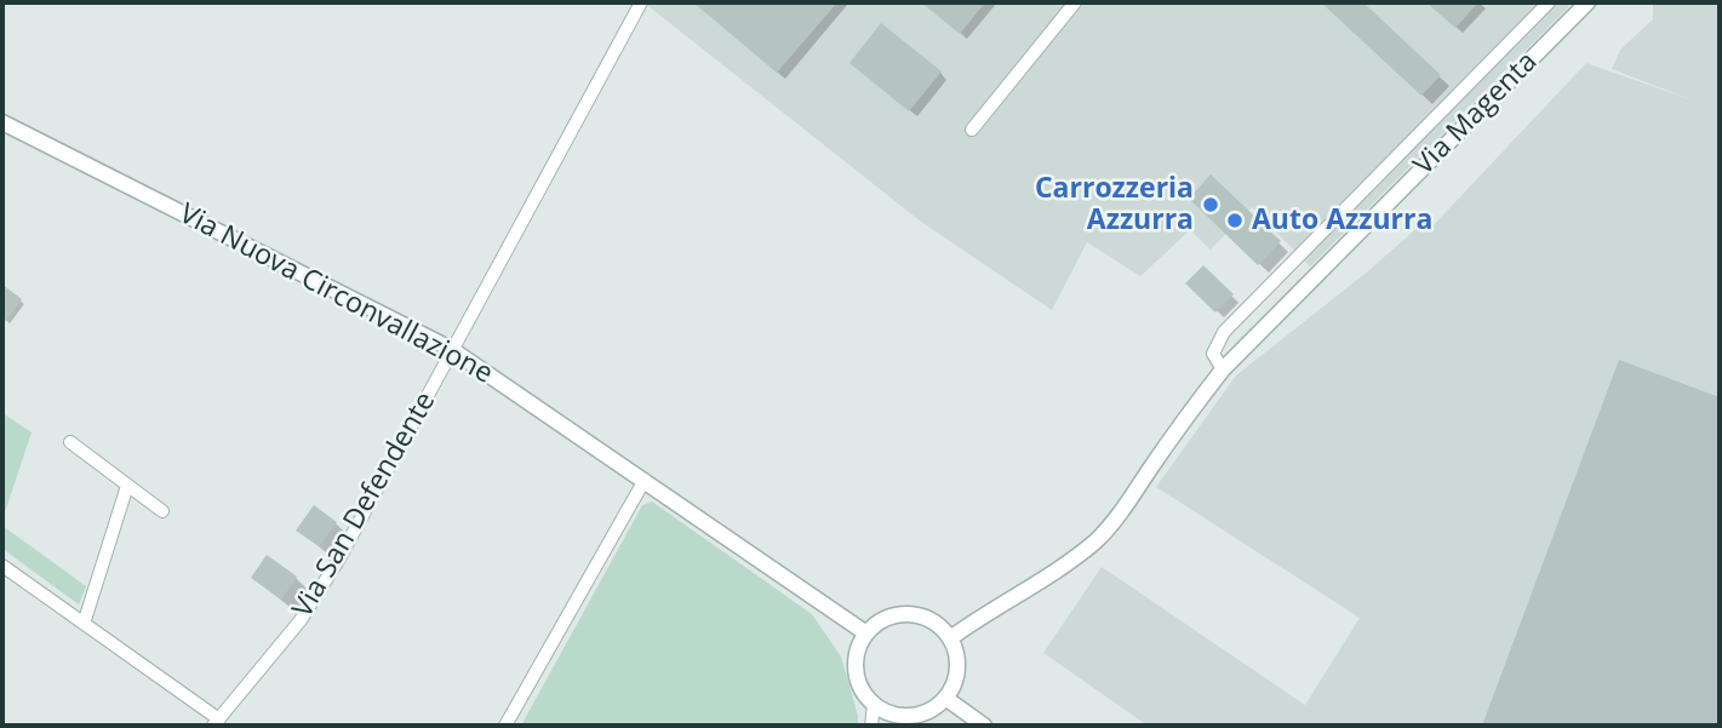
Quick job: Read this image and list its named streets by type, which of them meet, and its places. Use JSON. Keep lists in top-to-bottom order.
{
  "streets": {
    "street": ["Via Magenta", "Via Nuova Circonvallazione", "Via San Defendente"]
  },
  "crossings": [
    ["Via Magenta", "Via Nuova Circonvallazione"],
    ["Via Nuova Circonvallazione", "Via San Defendente"]
  ],
  "places": ["Carrozzeria Azzurra", "Auto Azzurra"]
}
